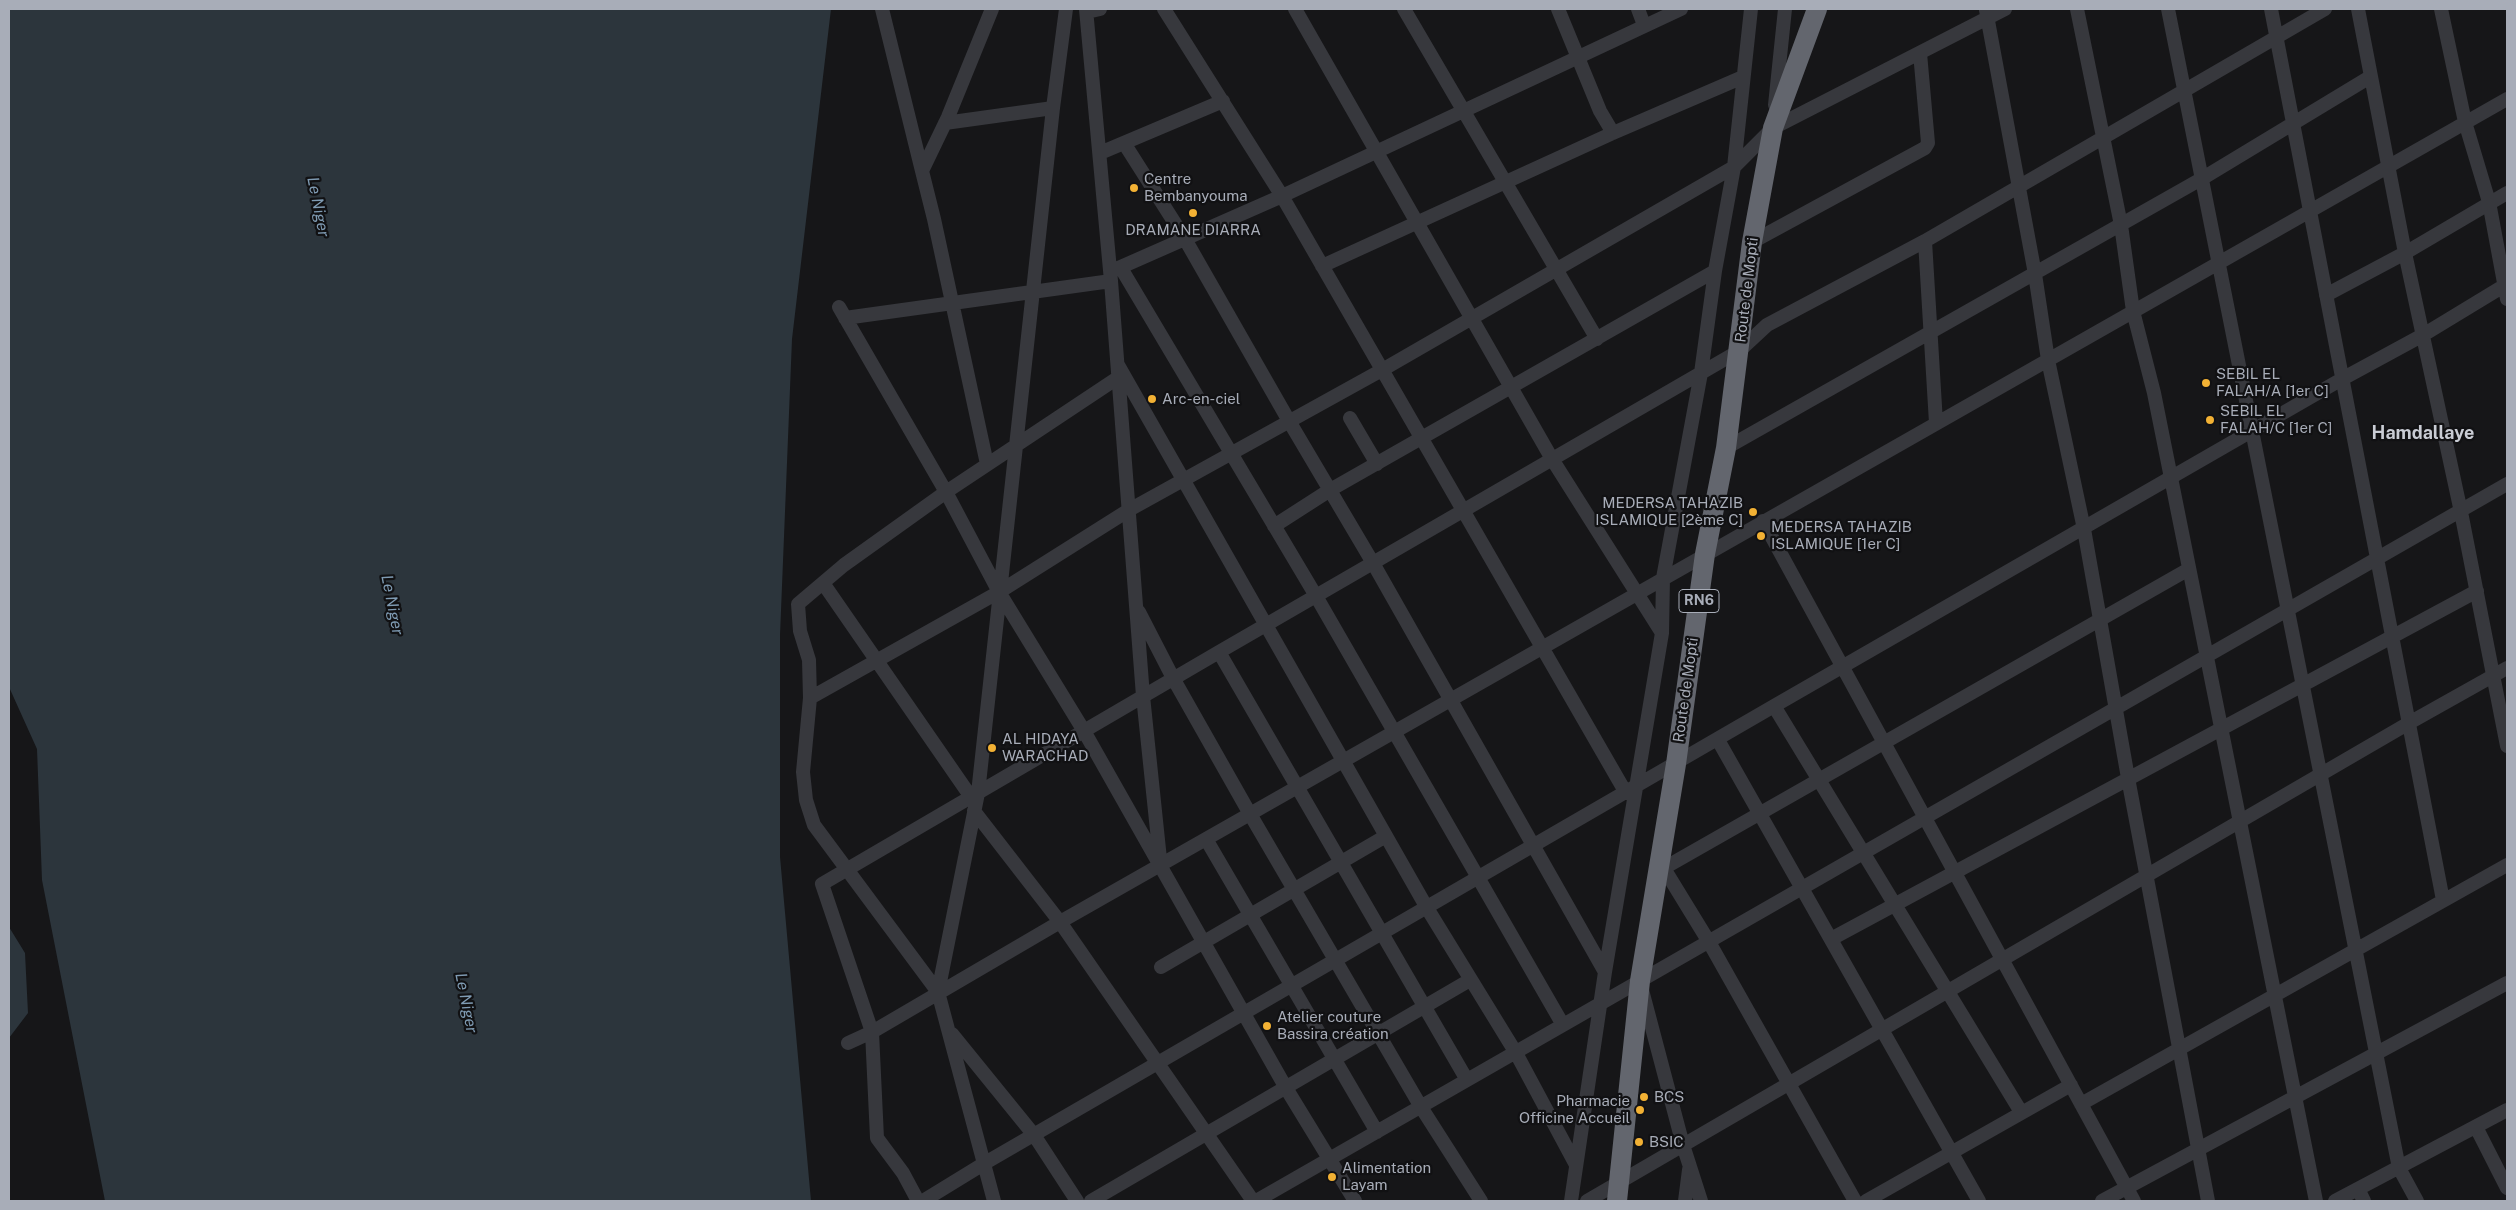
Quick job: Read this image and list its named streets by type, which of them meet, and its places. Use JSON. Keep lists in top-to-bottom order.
{
  "streets": {
    "highway": ["Route de Mopti", "RN6"]
  },
  "districts": ["Hamdallaye"],
  "water": ["Le Niger"],
  "places": [
    "Centre Bembanyouma",
    "DRAMANE DIARRA",
    "SEBIL EL FALAH/A [1er C]",
    "Arc-en-ciel",
    "SEBIL EL FALAH/C [1er C]",
    "MEDERSA TAHAZIB ISLAMIQUE [2ème C]",
    "MEDERSA TAHAZIB ISLAMIQUE [1er C]",
    "AL HIDAYA WARACHAD",
    "Atelier couture Bassira création",
    "BCS",
    "Pharmacie Officine Accueil",
    "BSIC",
    "Alimentation Layam"
  ]
}
